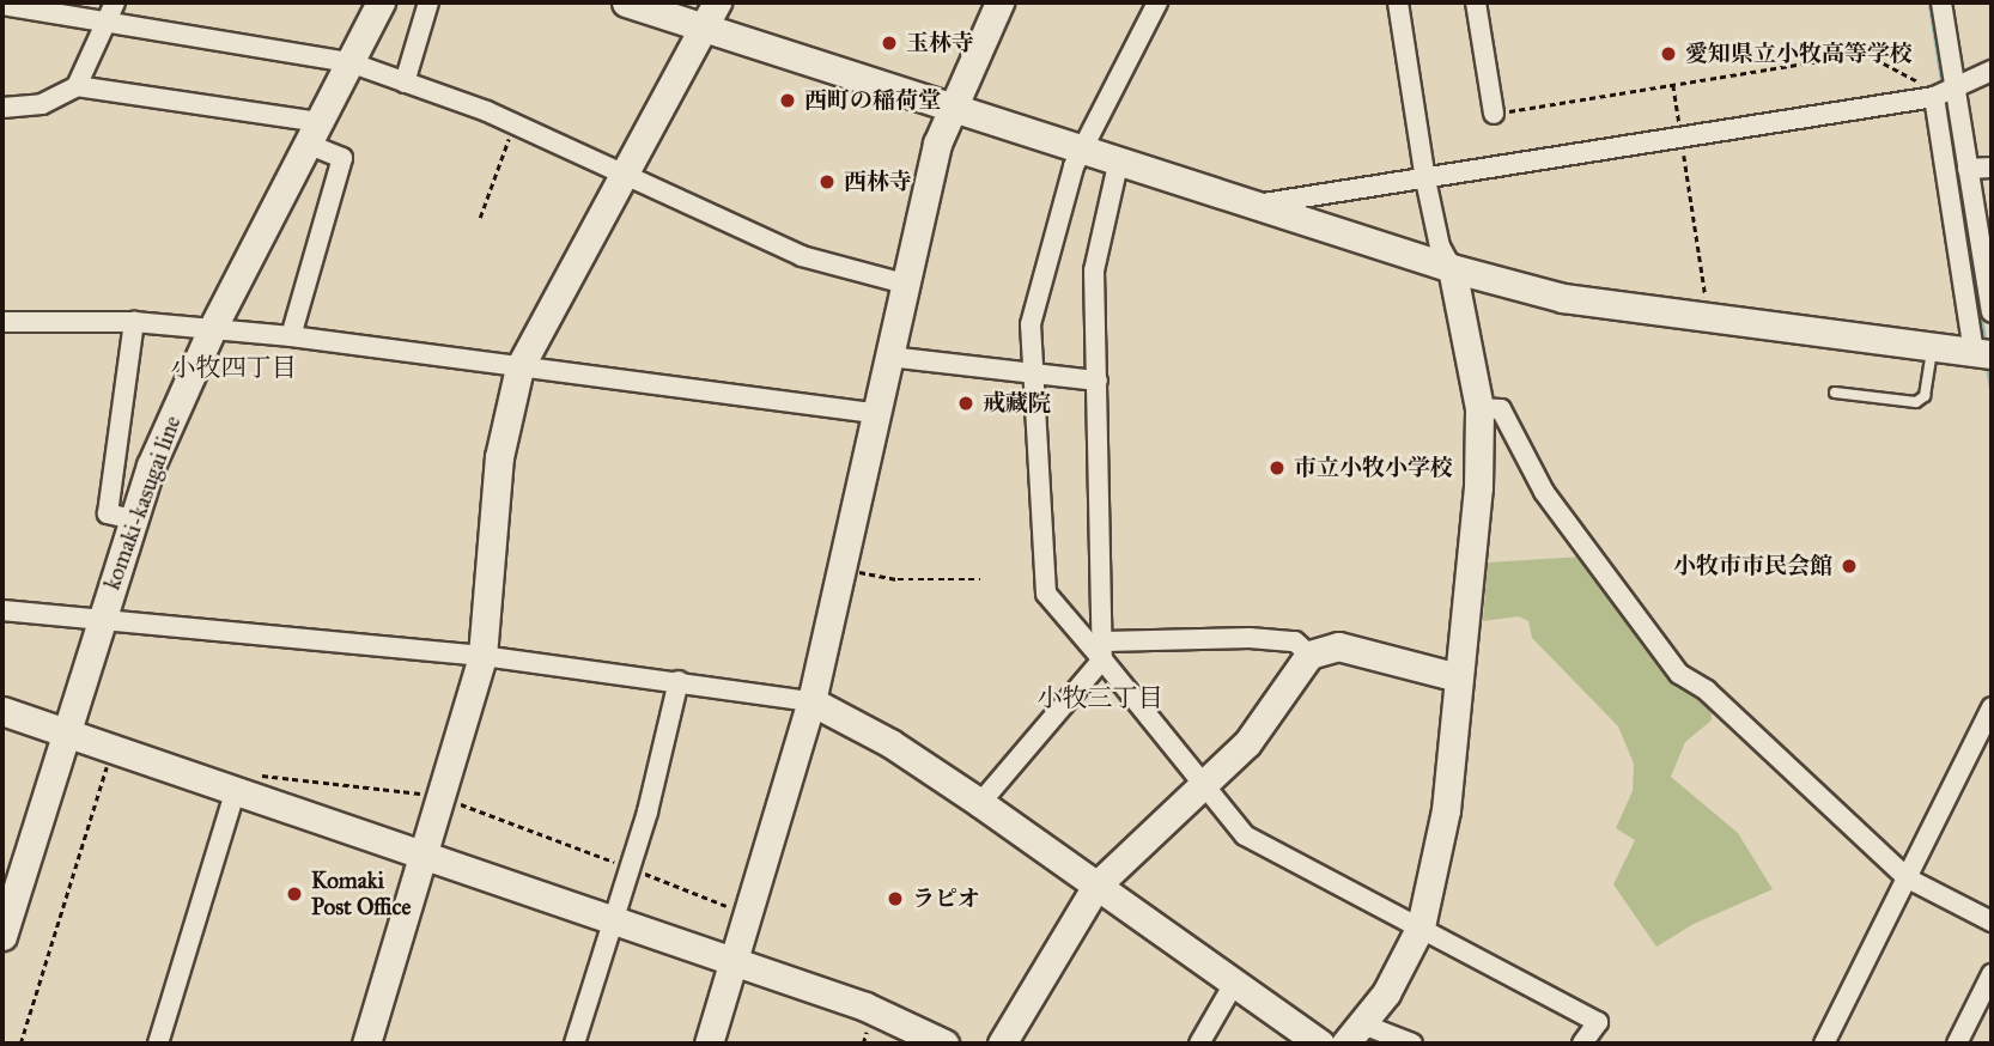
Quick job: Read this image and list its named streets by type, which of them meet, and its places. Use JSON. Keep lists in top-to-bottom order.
{
  "streets": {
    "street": ["komaki-kasugai line"]
  },
  "districts": ["小牧四丁目", "小牧三丁目"],
  "places": [
    "玉林寺",
    "愛知県立小牧高等学校",
    "西町の稲荷堂",
    "西林寺",
    "戒藏院",
    "市立小牧小学校",
    "小牧市市民会館",
    "Komaki Post Office",
    "ラピオ"
  ]
}
